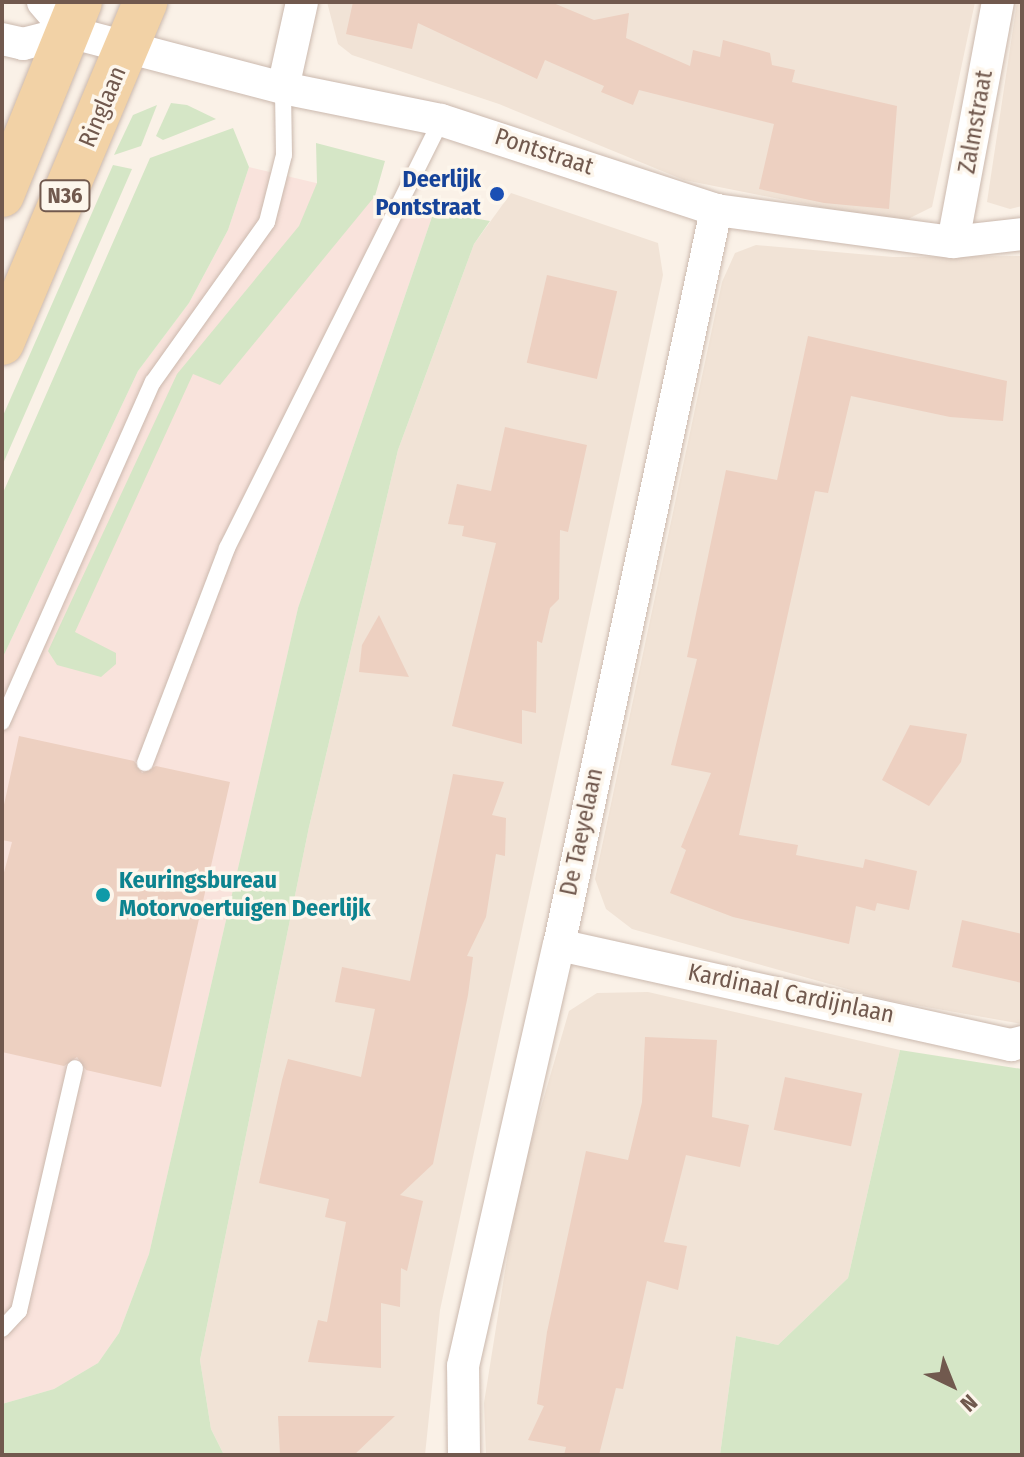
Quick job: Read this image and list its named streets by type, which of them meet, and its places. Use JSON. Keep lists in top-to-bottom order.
{
  "streets": {
    "main road": ["Ringlaan", "N36"],
    "street": [
      "Zalmstraat",
      "Pontstraat",
      "De Taeyelaan",
      "Kardinaal Cardijnlaan"
    ]
  },
  "crossings": [
    ["Ringlaan", "Pontstraat"],
    ["Zalmstraat", "Pontstraat"],
    ["Pontstraat", "N36"],
    ["Pontstraat", "De Taeyelaan"],
    ["De Taeyelaan", "Kardinaal Cardijnlaan"]
  ],
  "places": ["Deerlijk Pontstraat", "Keuringsbureau Motorvoertuigen Deerlijk"],
  "north": "bottom right"
}
